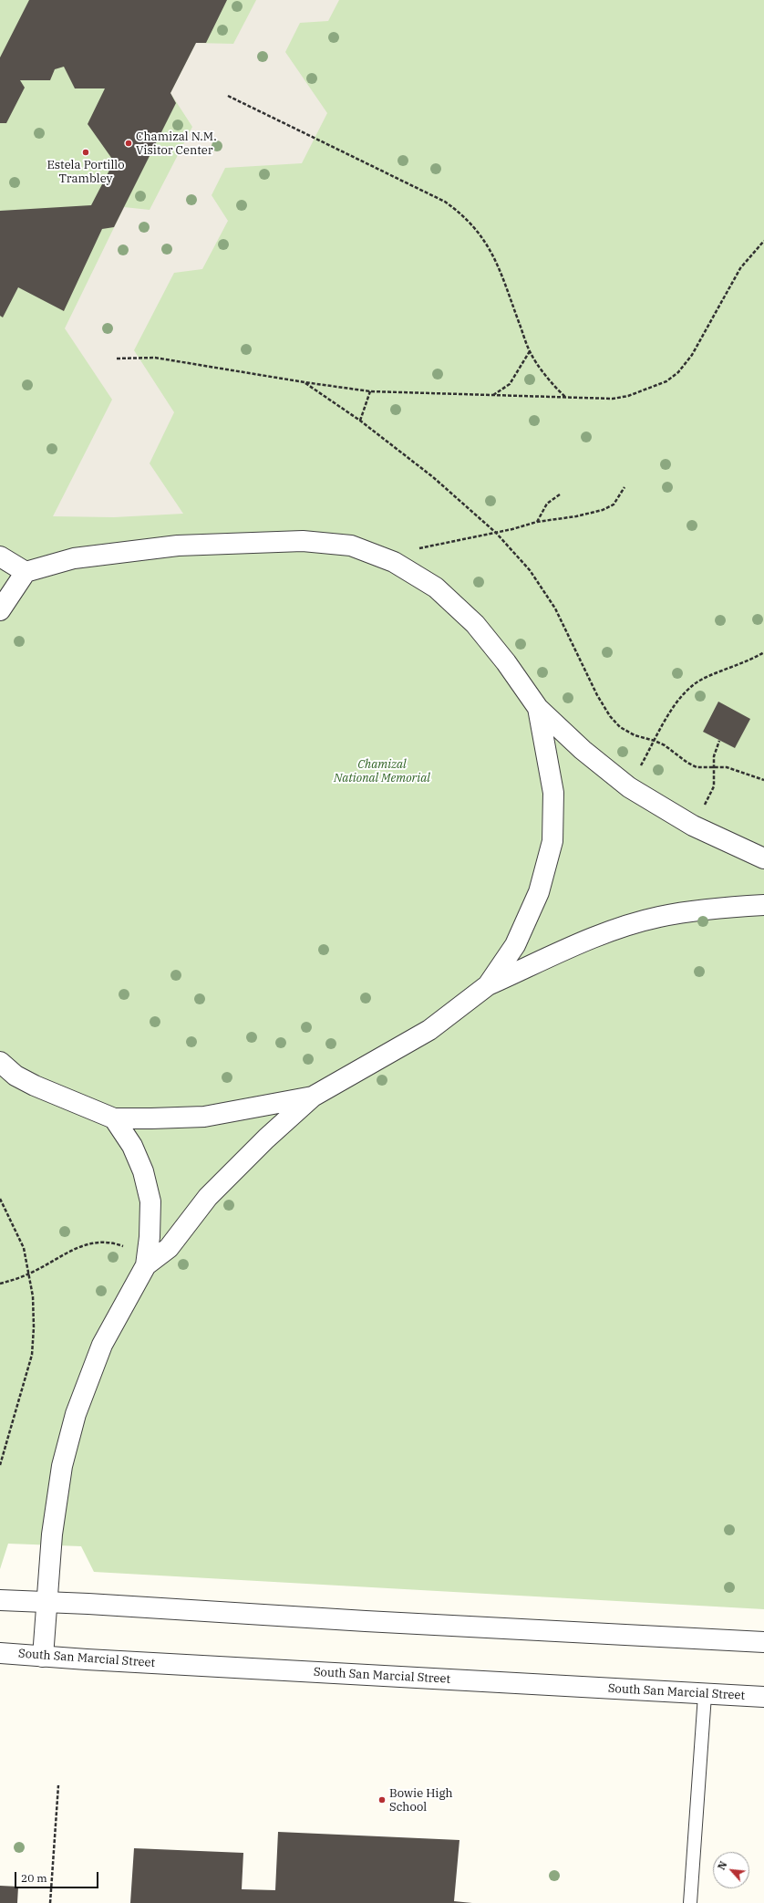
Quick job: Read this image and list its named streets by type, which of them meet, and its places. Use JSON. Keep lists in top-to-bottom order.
{
  "streets": {
    "street": ["South San Marcial Street"]
  },
  "parks": ["Chamizal National Memorial"],
  "places": ["Chamizal N.M. Visitor Center", "Estela Portillo Trambley", "Bowie High School"],
  "scale_bar": "20 m",
  "north": "top left"
}
